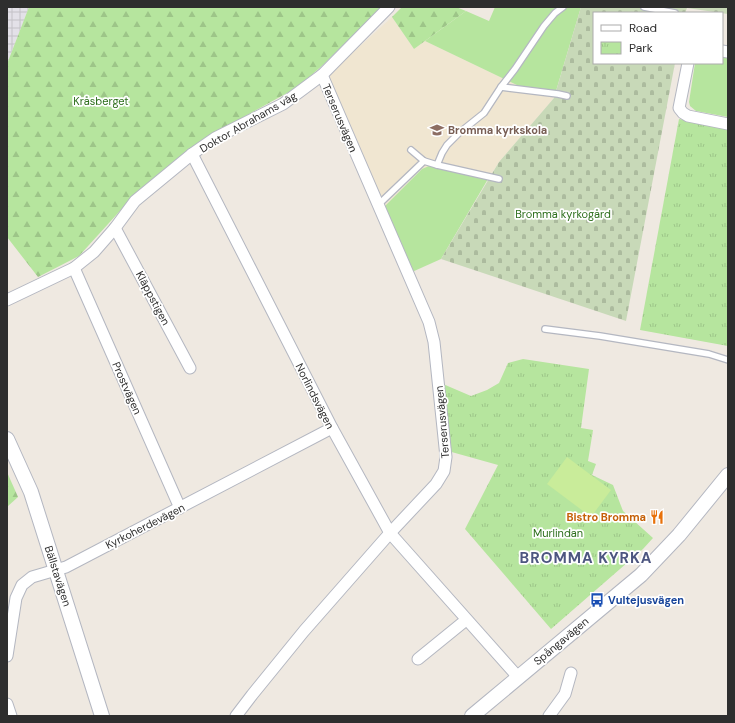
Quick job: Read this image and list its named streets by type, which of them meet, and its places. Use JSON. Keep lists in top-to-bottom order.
{
  "streets": {
    "street": [
      "Terserusvägen",
      "Doktor Abrahams väg",
      "Kläppstigen",
      "Prostvägen",
      "Norlindsvägen",
      "Kyrkoherdevägen",
      "Bällstavägen",
      "Spångavägen"
    ]
  },
  "crossings": [
    ["Terserusvägen", "Doktor Abrahams väg"],
    ["Terserusvägen", "Norlindsvägen"],
    ["Doktor Abrahams väg", "Kläppstigen"],
    ["Doktor Abrahams väg", "Prostvägen"],
    ["Doktor Abrahams väg", "Norlindsvägen"],
    ["Prostvägen", "Kyrkoherdevägen"],
    ["Norlindsvägen", "Kyrkoherdevägen"],
    ["Norlindsvägen", "Spångavägen"],
    ["Kyrkoherdevägen", "Bällstavägen"]
  ],
  "districts": ["BROMMA KYRKA"],
  "parks": ["Kråsberget", "Bromma kyrkogård", "Murlindan"],
  "places": {
    "school or university": ["Bromma kyrkskola"],
    "restaurant": ["Bistro Bromma"],
    "bus stop": ["Vultejusvägen"]
  },
  "legend": ["Road", "Park"]
}
